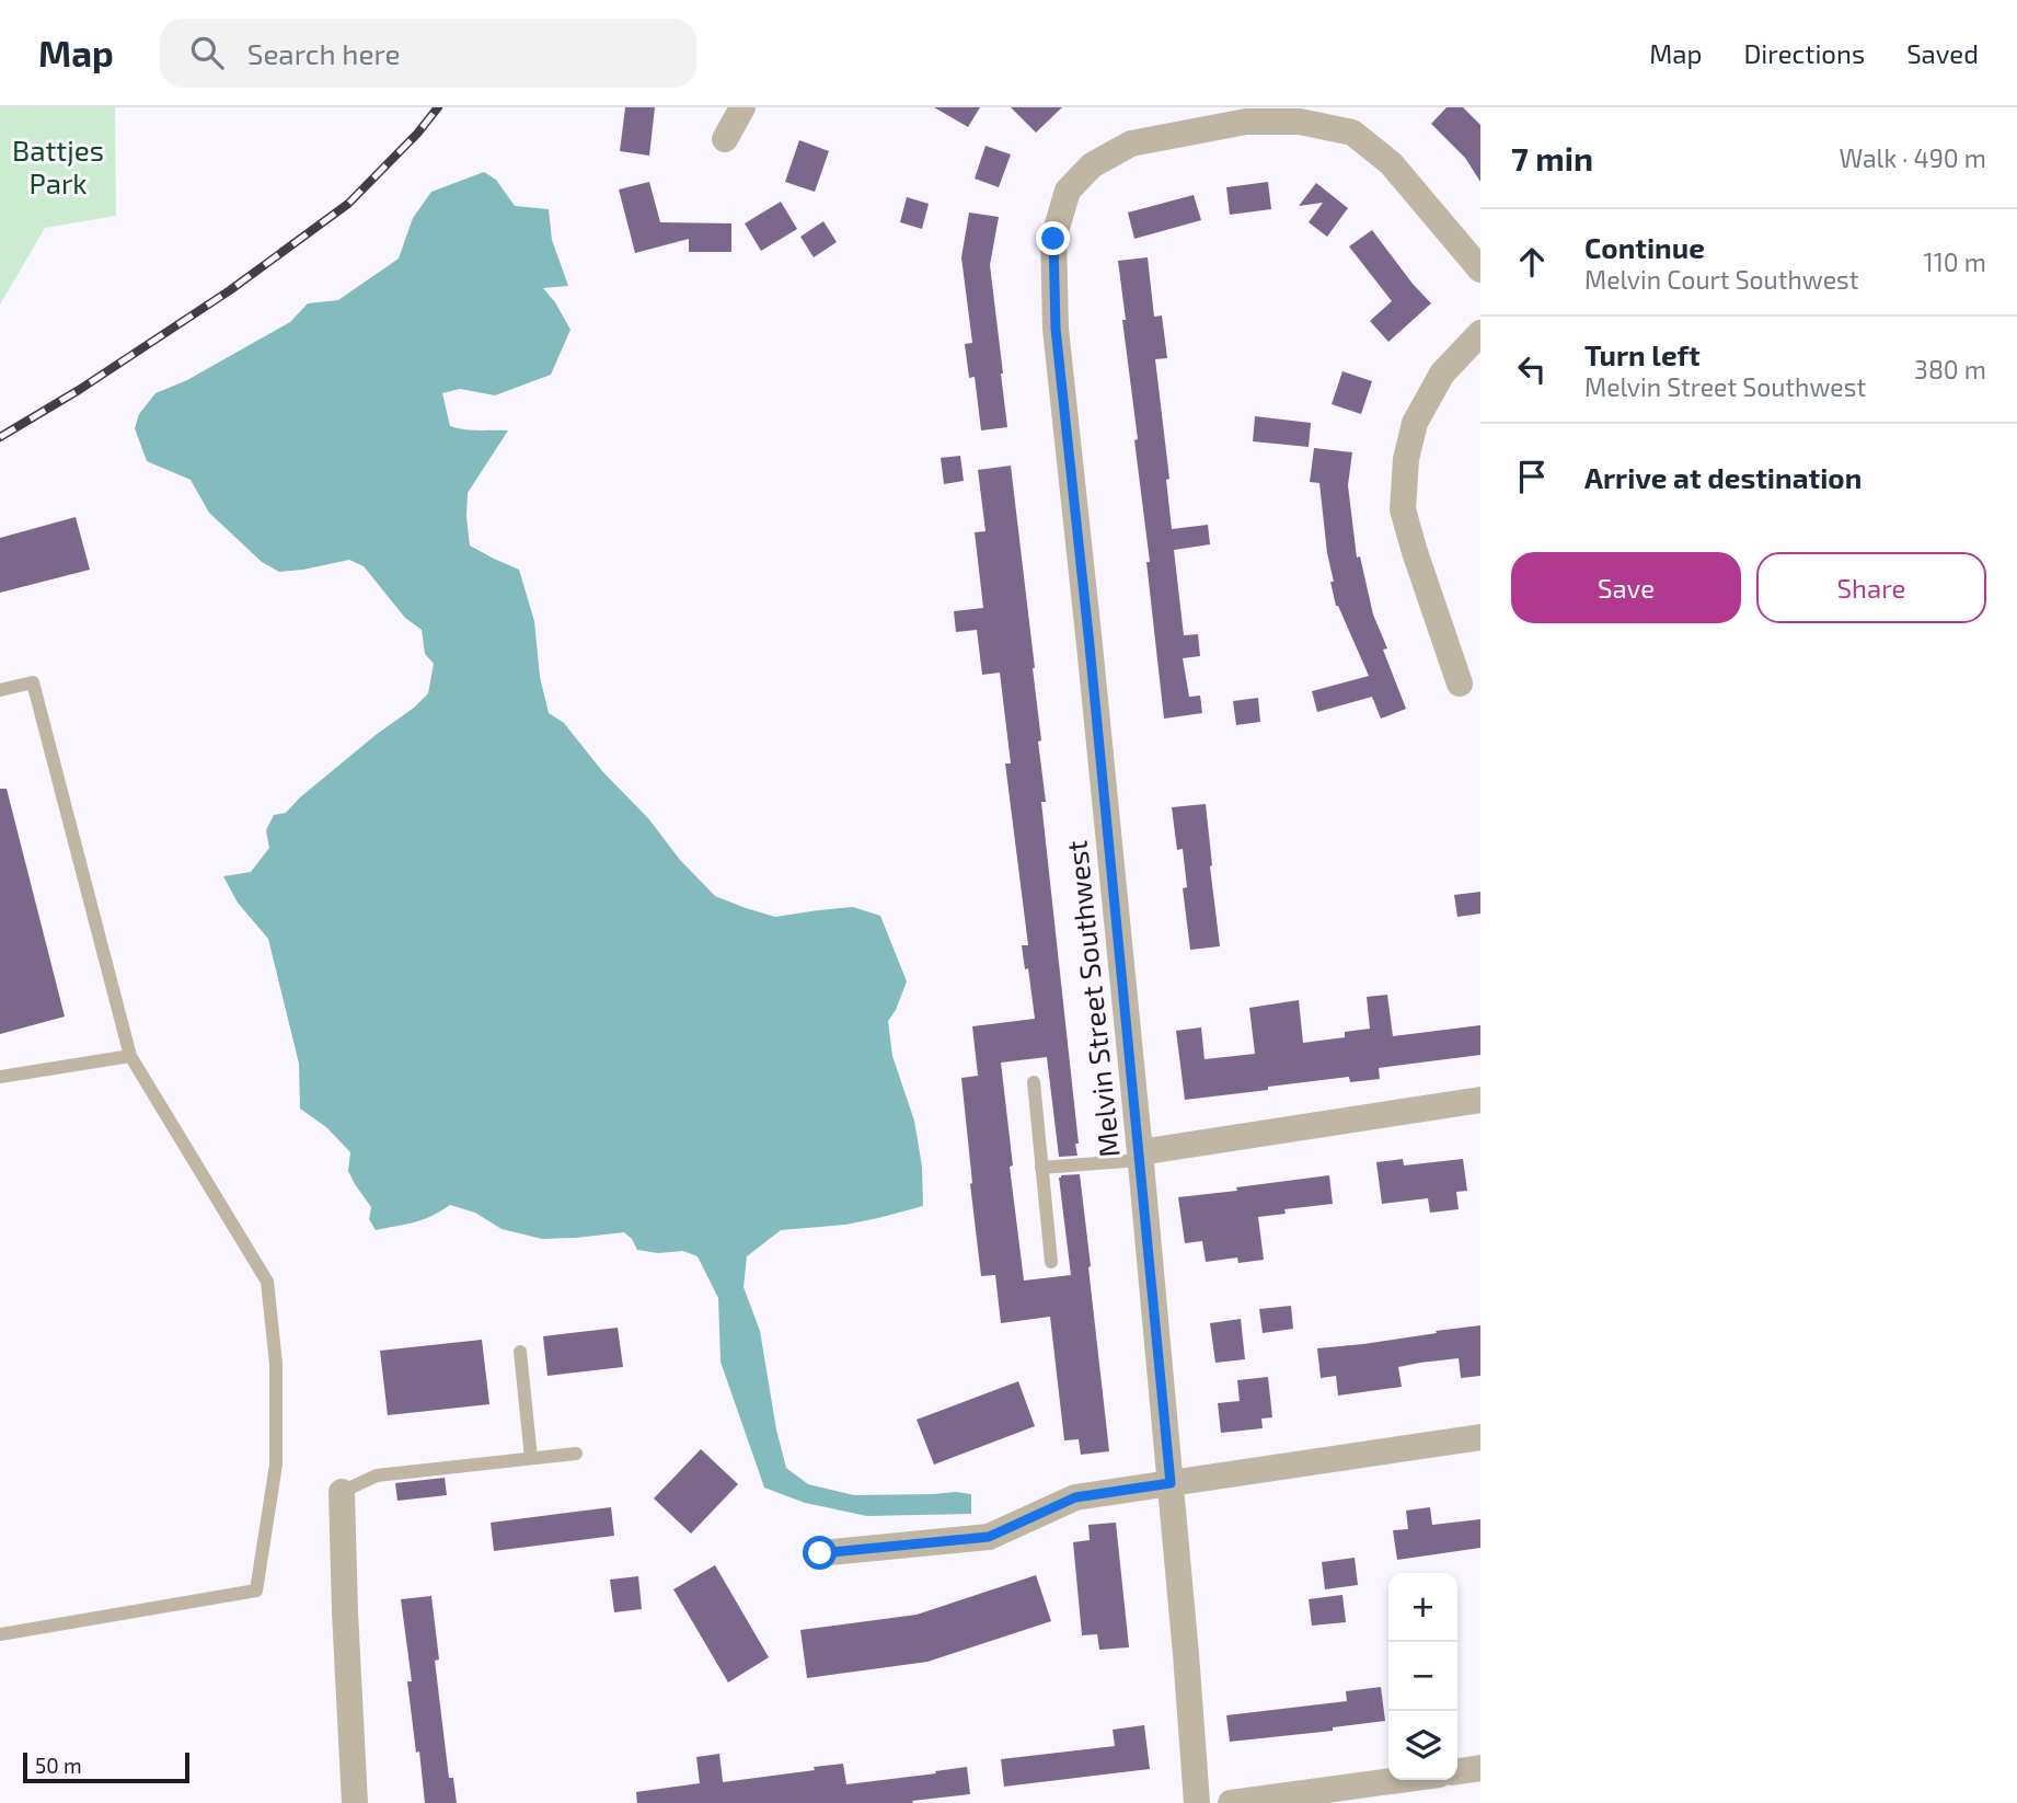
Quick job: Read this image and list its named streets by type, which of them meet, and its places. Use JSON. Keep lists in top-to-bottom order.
{
  "streets": {
    "street": ["Melvin Street Southwest"]
  },
  "parks": ["Battjes Park"],
  "scale_bar": "50 m",
  "page": {
    "header": "Map",
    "search": "Search here",
    "nav": ["Map", "Directions", "Saved"],
    "heading": ["7 min", "Walk · 490 m"],
    "list": [
      ["Continue", "Melvin Court Southwest", "110 m"],
      ["Turn left", "Melvin Street Southwest", "380 m"],
      "Arrive at destination"
    ],
    "buttons": ["Save", "Share"],
    "map_buttons": ["+", "−"],
    "scale": "50 m"
  }
}
